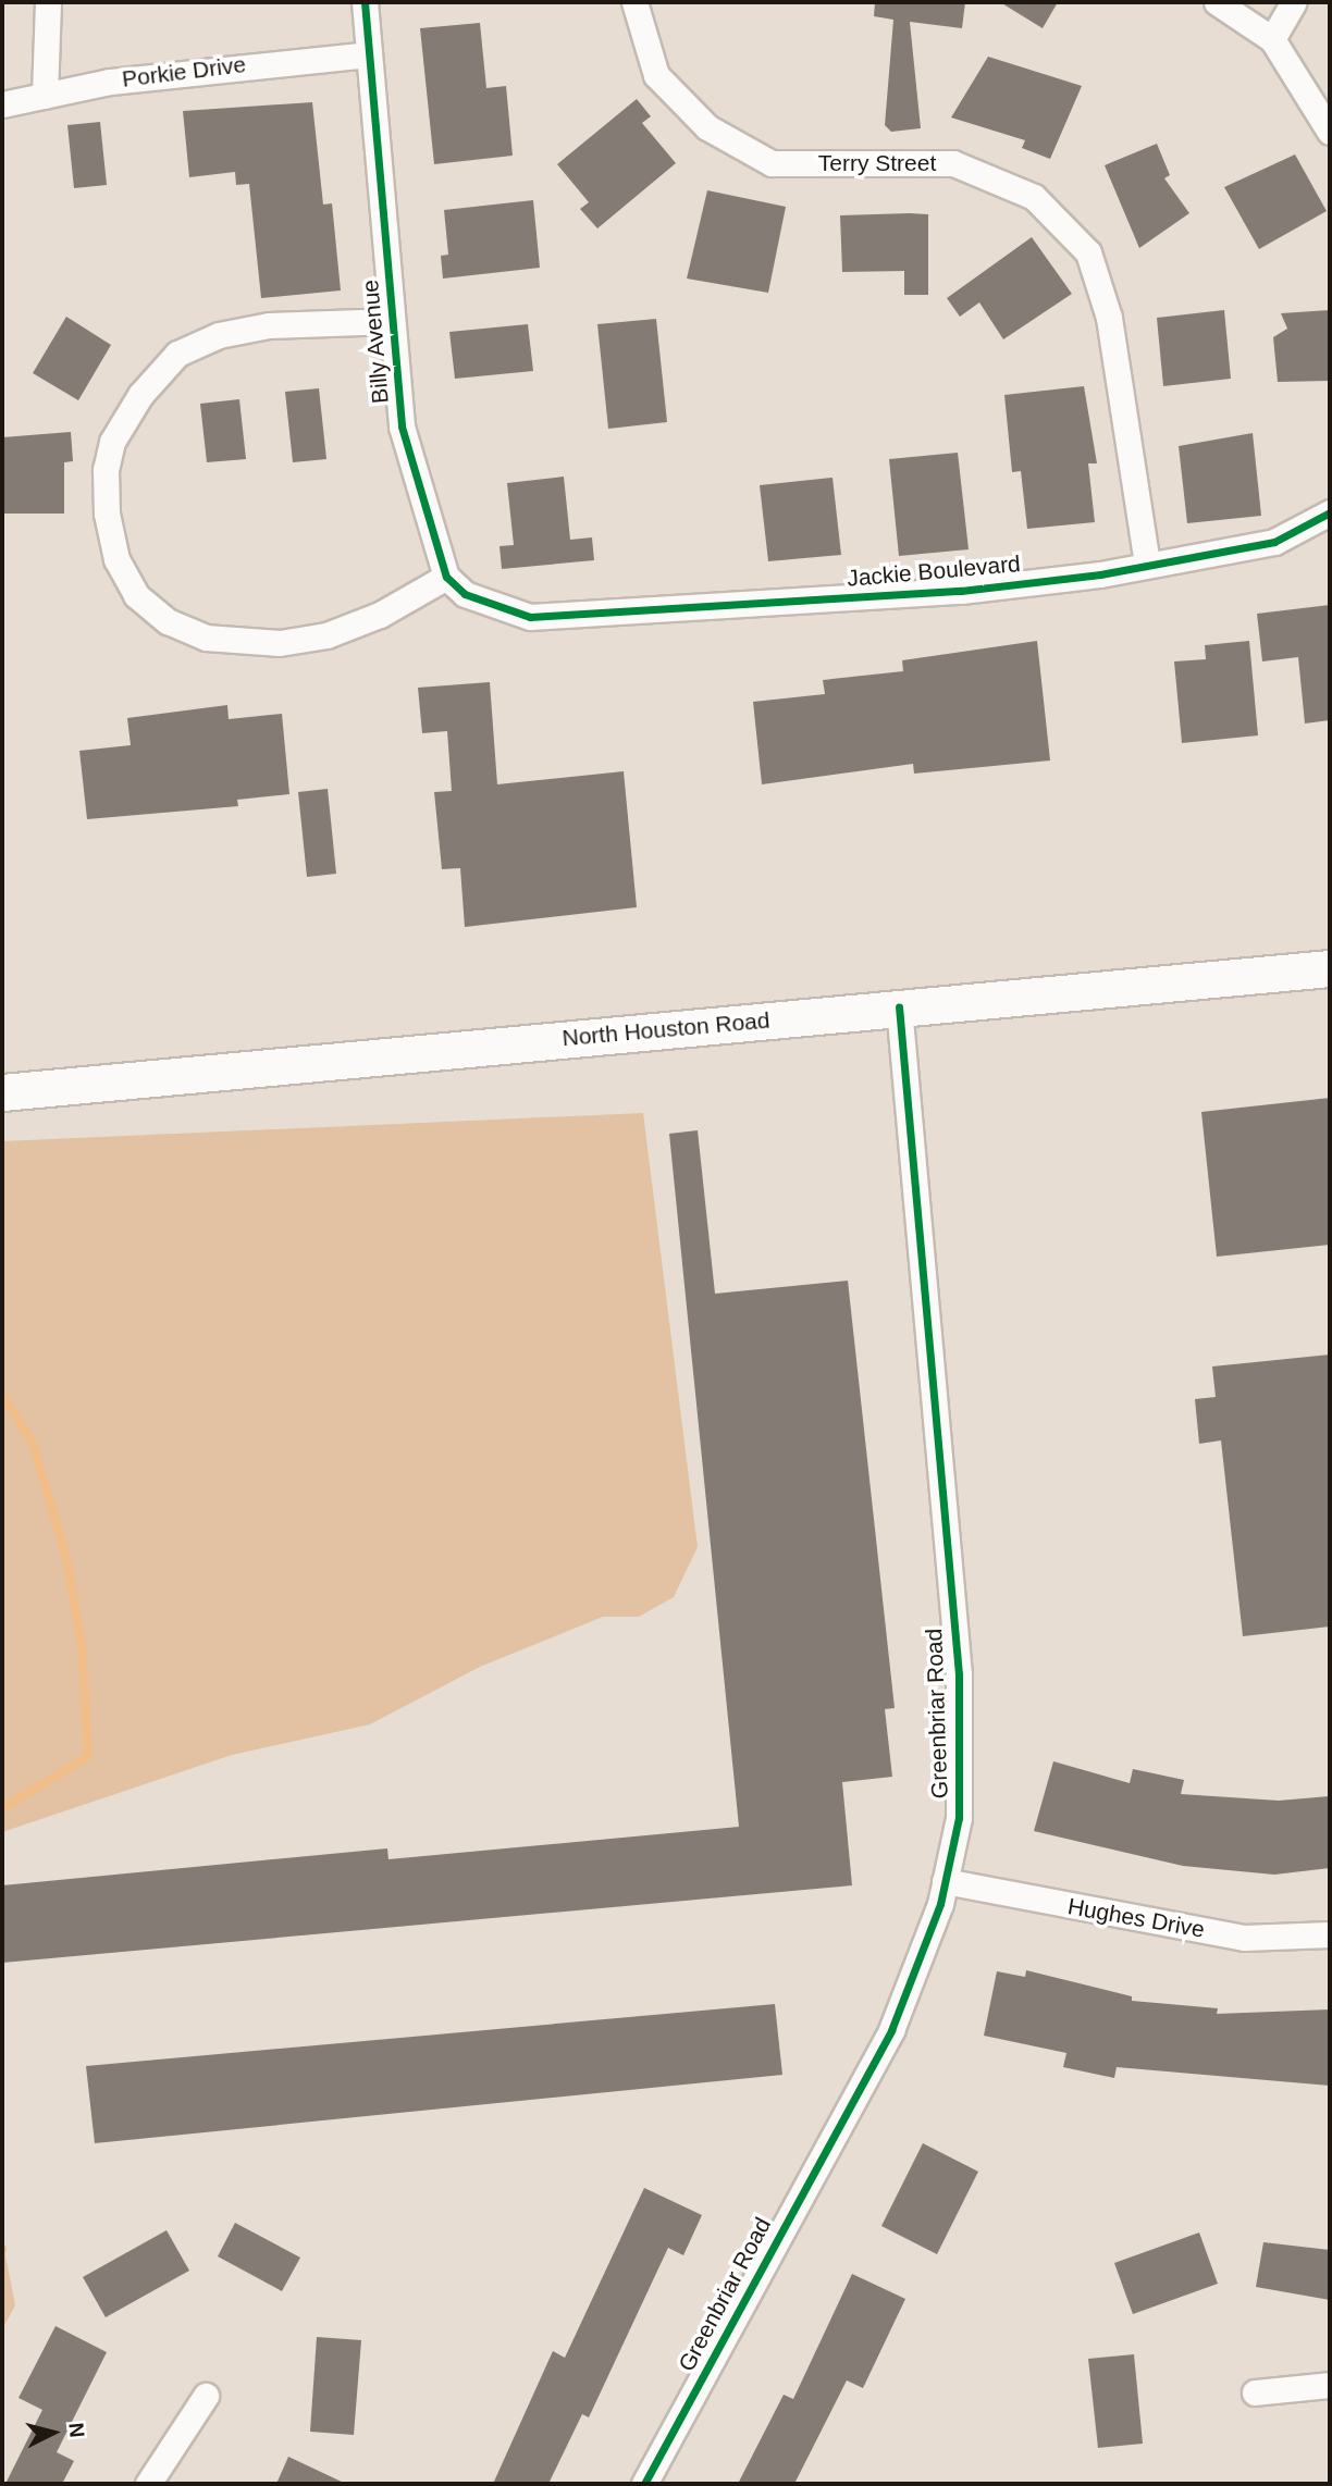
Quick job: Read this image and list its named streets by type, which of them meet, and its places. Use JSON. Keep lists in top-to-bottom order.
{
  "streets": {
    "street": [
      "Porkie Drive",
      "Terry Street",
      "Billy Avenue",
      "Jackie Boulevard",
      "North Houston Road",
      "Greenbriar Road",
      "Hughes Drive"
    ]
  },
  "crossings": [
    ["Porkie Drive", "Billy Avenue"],
    ["Terry Street", "Jackie Boulevard"],
    ["Billy Avenue", "Jackie Boulevard"],
    ["North Houston Road", "Greenbriar Road"],
    ["Greenbriar Road", "Hughes Drive"]
  ],
  "north": "right"
}
